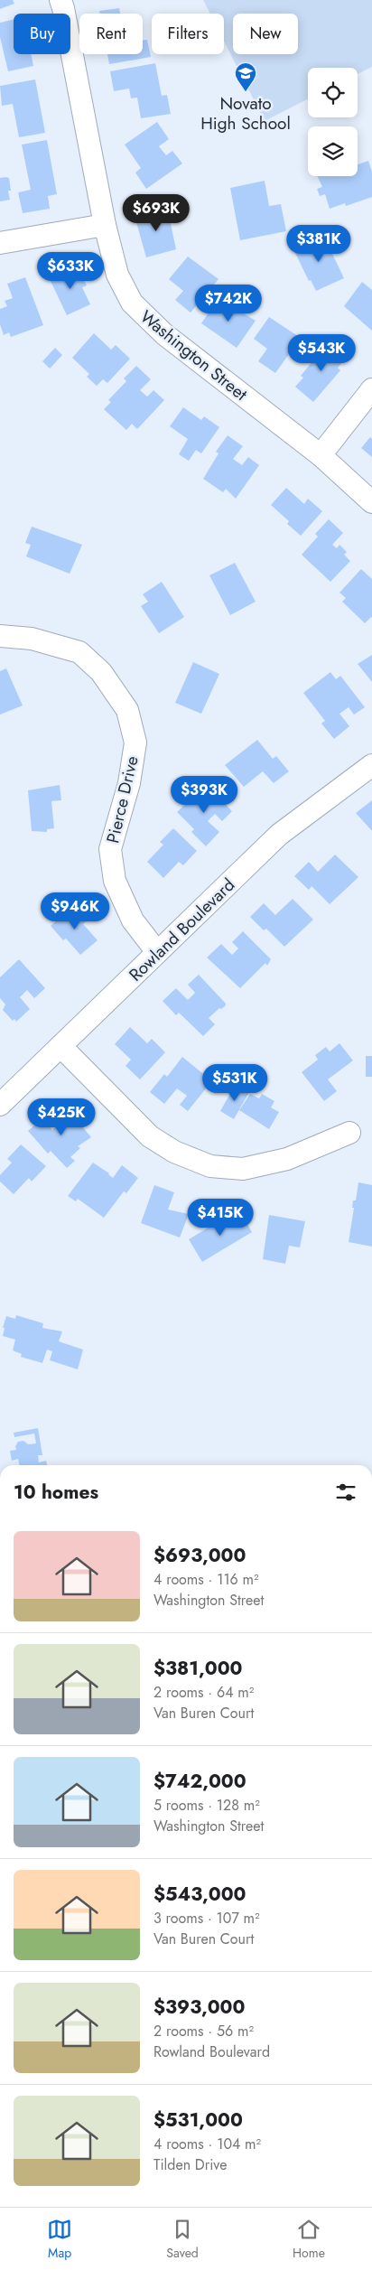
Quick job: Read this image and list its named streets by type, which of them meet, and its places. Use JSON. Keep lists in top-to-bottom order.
{
  "streets": {
    "street": ["Washington Street", "Pierce Drive", "Rowland Boulevard"]
  },
  "crossings": [
    ["Pierce Drive", "Rowland Boulevard"]
  ],
  "places": {
    "school or university": ["Novato High School"]
  },
  "page": {
    "chip": [
      "Buy",
      "Rent",
      "Filters",
      "New"
    ],
    "price": [
      "$693K",
      "$381K",
      "$633K",
      "$742K",
      "$543K",
      "$393K",
      "$946K",
      "$531K",
      "$425K",
      "$415K"
    ],
    "heading": "10 homes",
    "list": [
      {
        "name": "$693,000",
        "note": "4 rooms · 116 m² · Washington Street"
      },
      {
        "name": "$381,000",
        "note": "2 rooms · 64 m² · Van Buren Court"
      },
      {
        "name": "$742,000",
        "note": "5 rooms · 128 m² · Washington Street"
      },
      {
        "name": "$543,000",
        "note": "3 rooms · 107 m² · Van Buren Court"
      },
      {
        "name": "$393,000",
        "note": "2 rooms · 56 m² · Rowland Boulevard"
      },
      {
        "name": "$531,000",
        "note": "4 rooms · 104 m² · Tilden Drive"
      }
    ],
    "tabs": ["Map", "Saved", "Home"]
  }
}
